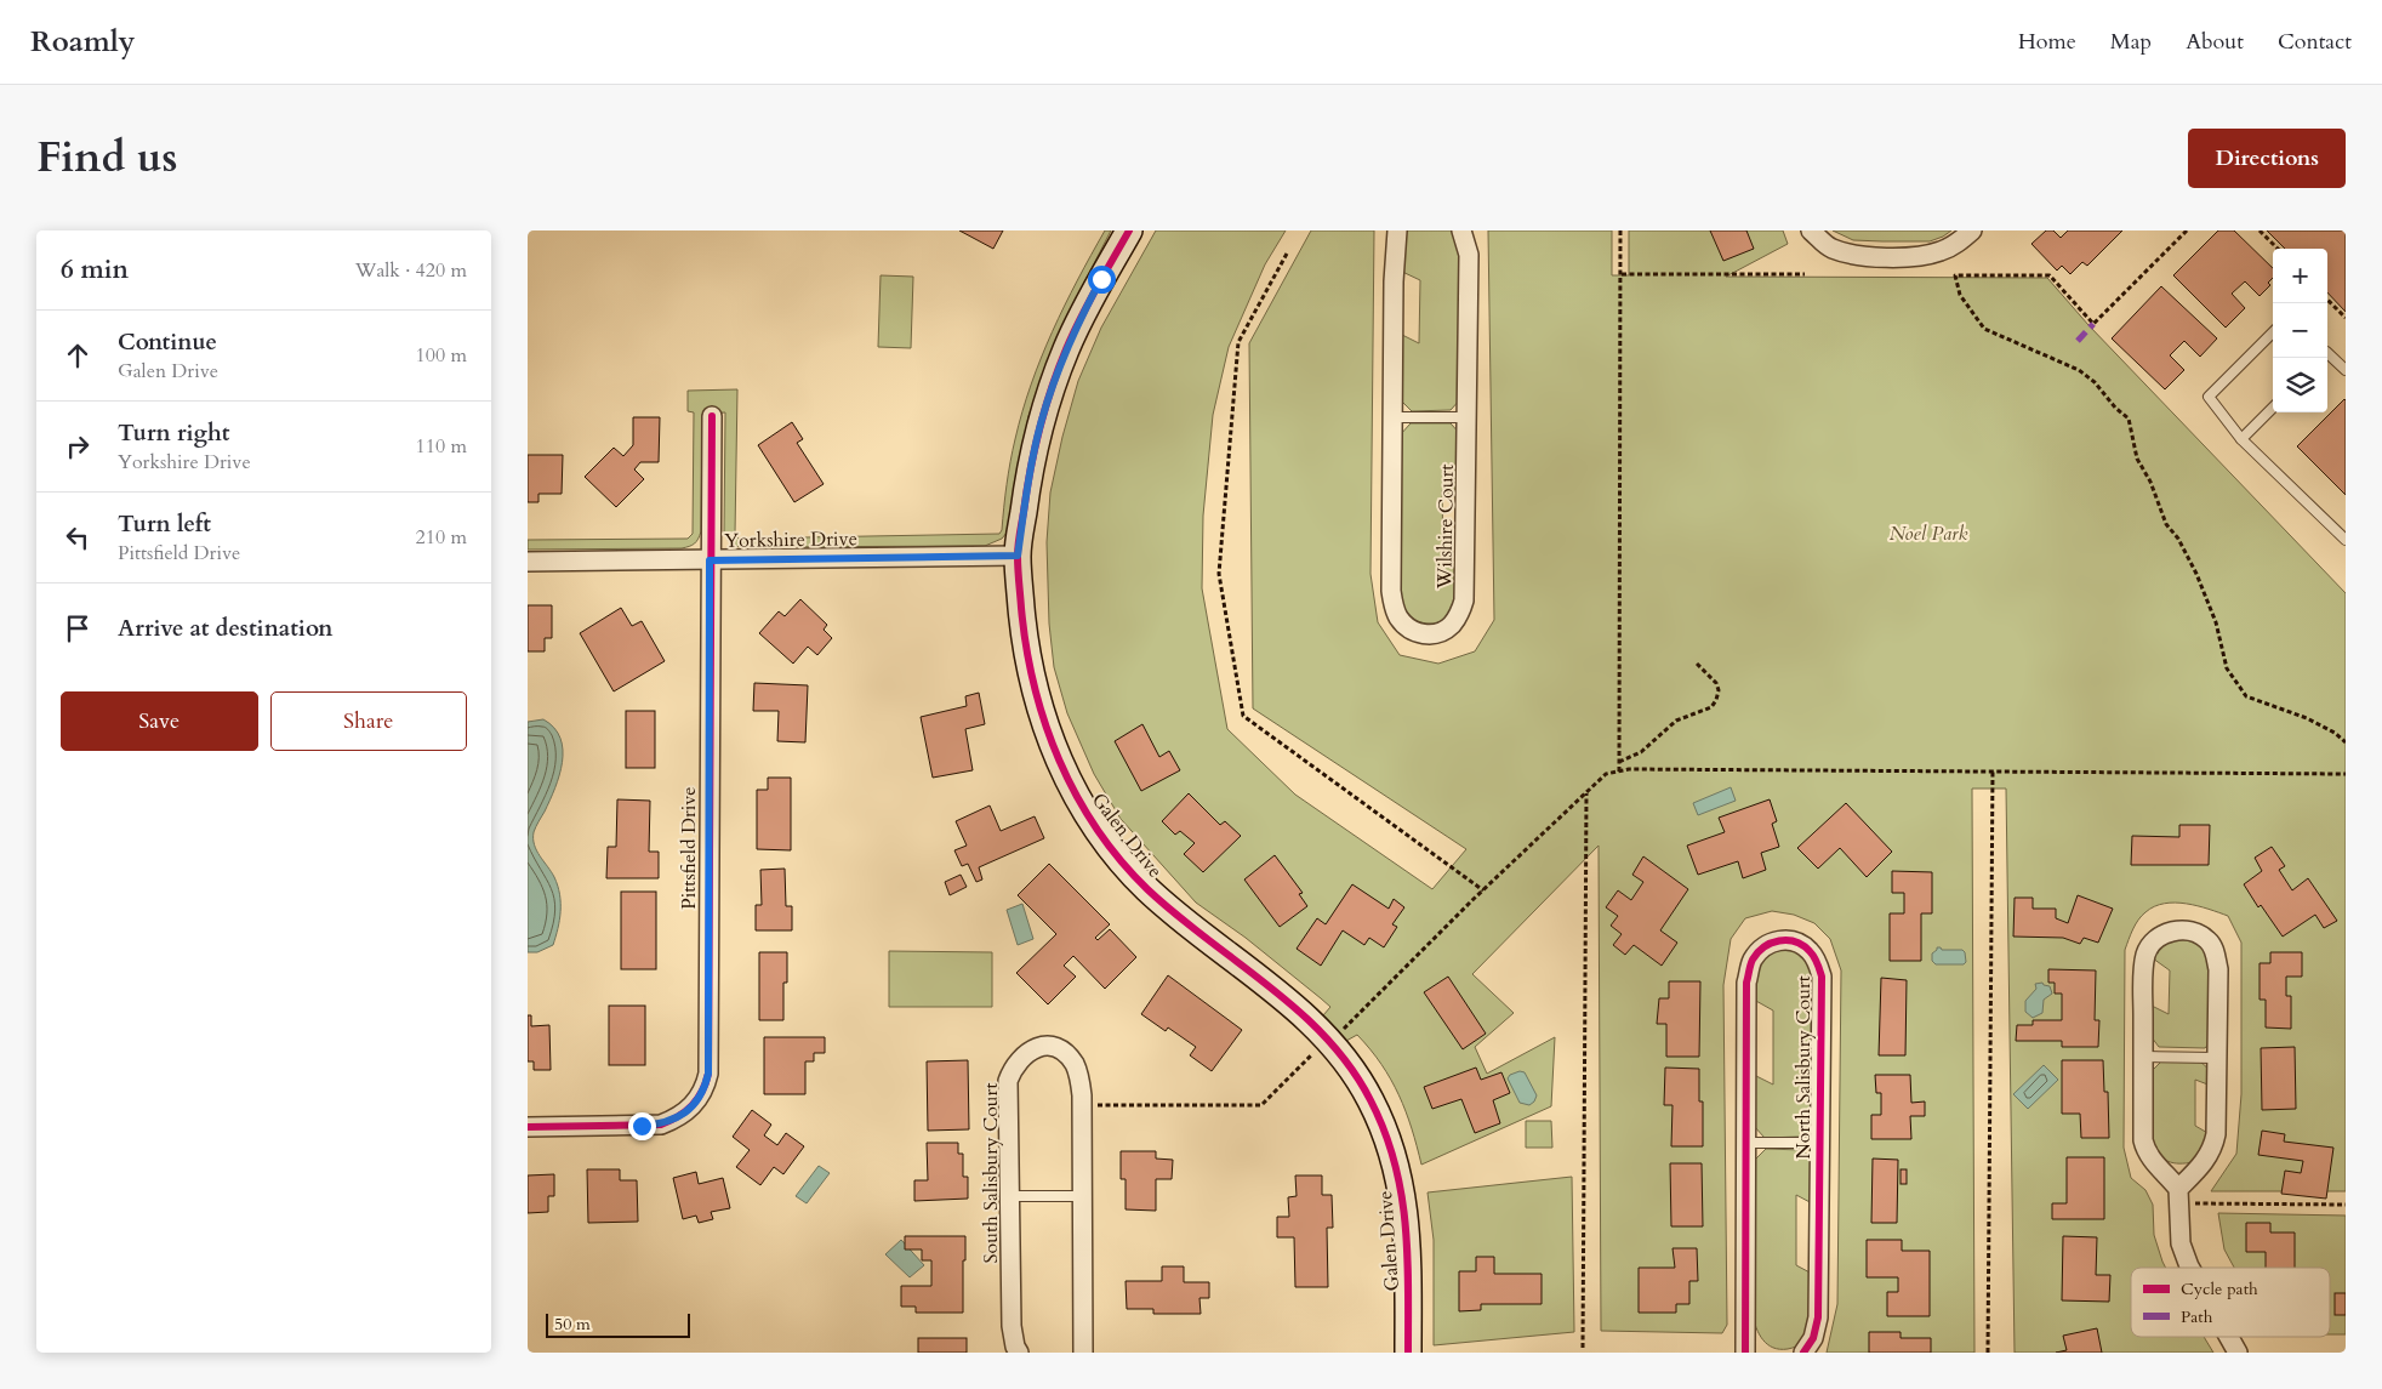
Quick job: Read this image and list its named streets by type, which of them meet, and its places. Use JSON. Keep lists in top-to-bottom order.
{
  "streets": {
    "street": [
      "Wilshire Court",
      "Yorkshire Drive",
      "Galen Drive",
      "Pittsfield Drive",
      "North Salisbury Court",
      "South Salisbury Court"
    ]
  },
  "crossings": [
    ["Yorkshire Drive", "Galen Drive"],
    ["Yorkshire Drive", "Pittsfield Drive"]
  ],
  "parks": ["Noel Park"],
  "legend": ["Cycle path", "Path"],
  "scale_bar": "50 m",
  "page": {
    "header": "Roamly",
    "nav": [
      "Home",
      "Map",
      "About",
      "Contact"
    ],
    "title": "Find us",
    "buttons": [
      "Directions",
      ["Save", "Share"]
    ],
    "heading": ["6 min", "Walk · 420 m"],
    "map_buttons": ["+", "−"],
    "list": [
      ["Continue", "Galen Drive", "100 m"],
      ["Turn right", "Yorkshire Drive", "110 m"],
      ["Turn left", "Pittsfield Drive", "210 m"],
      "Arrive at destination"
    ],
    "scale": "50 m"
  }
}
